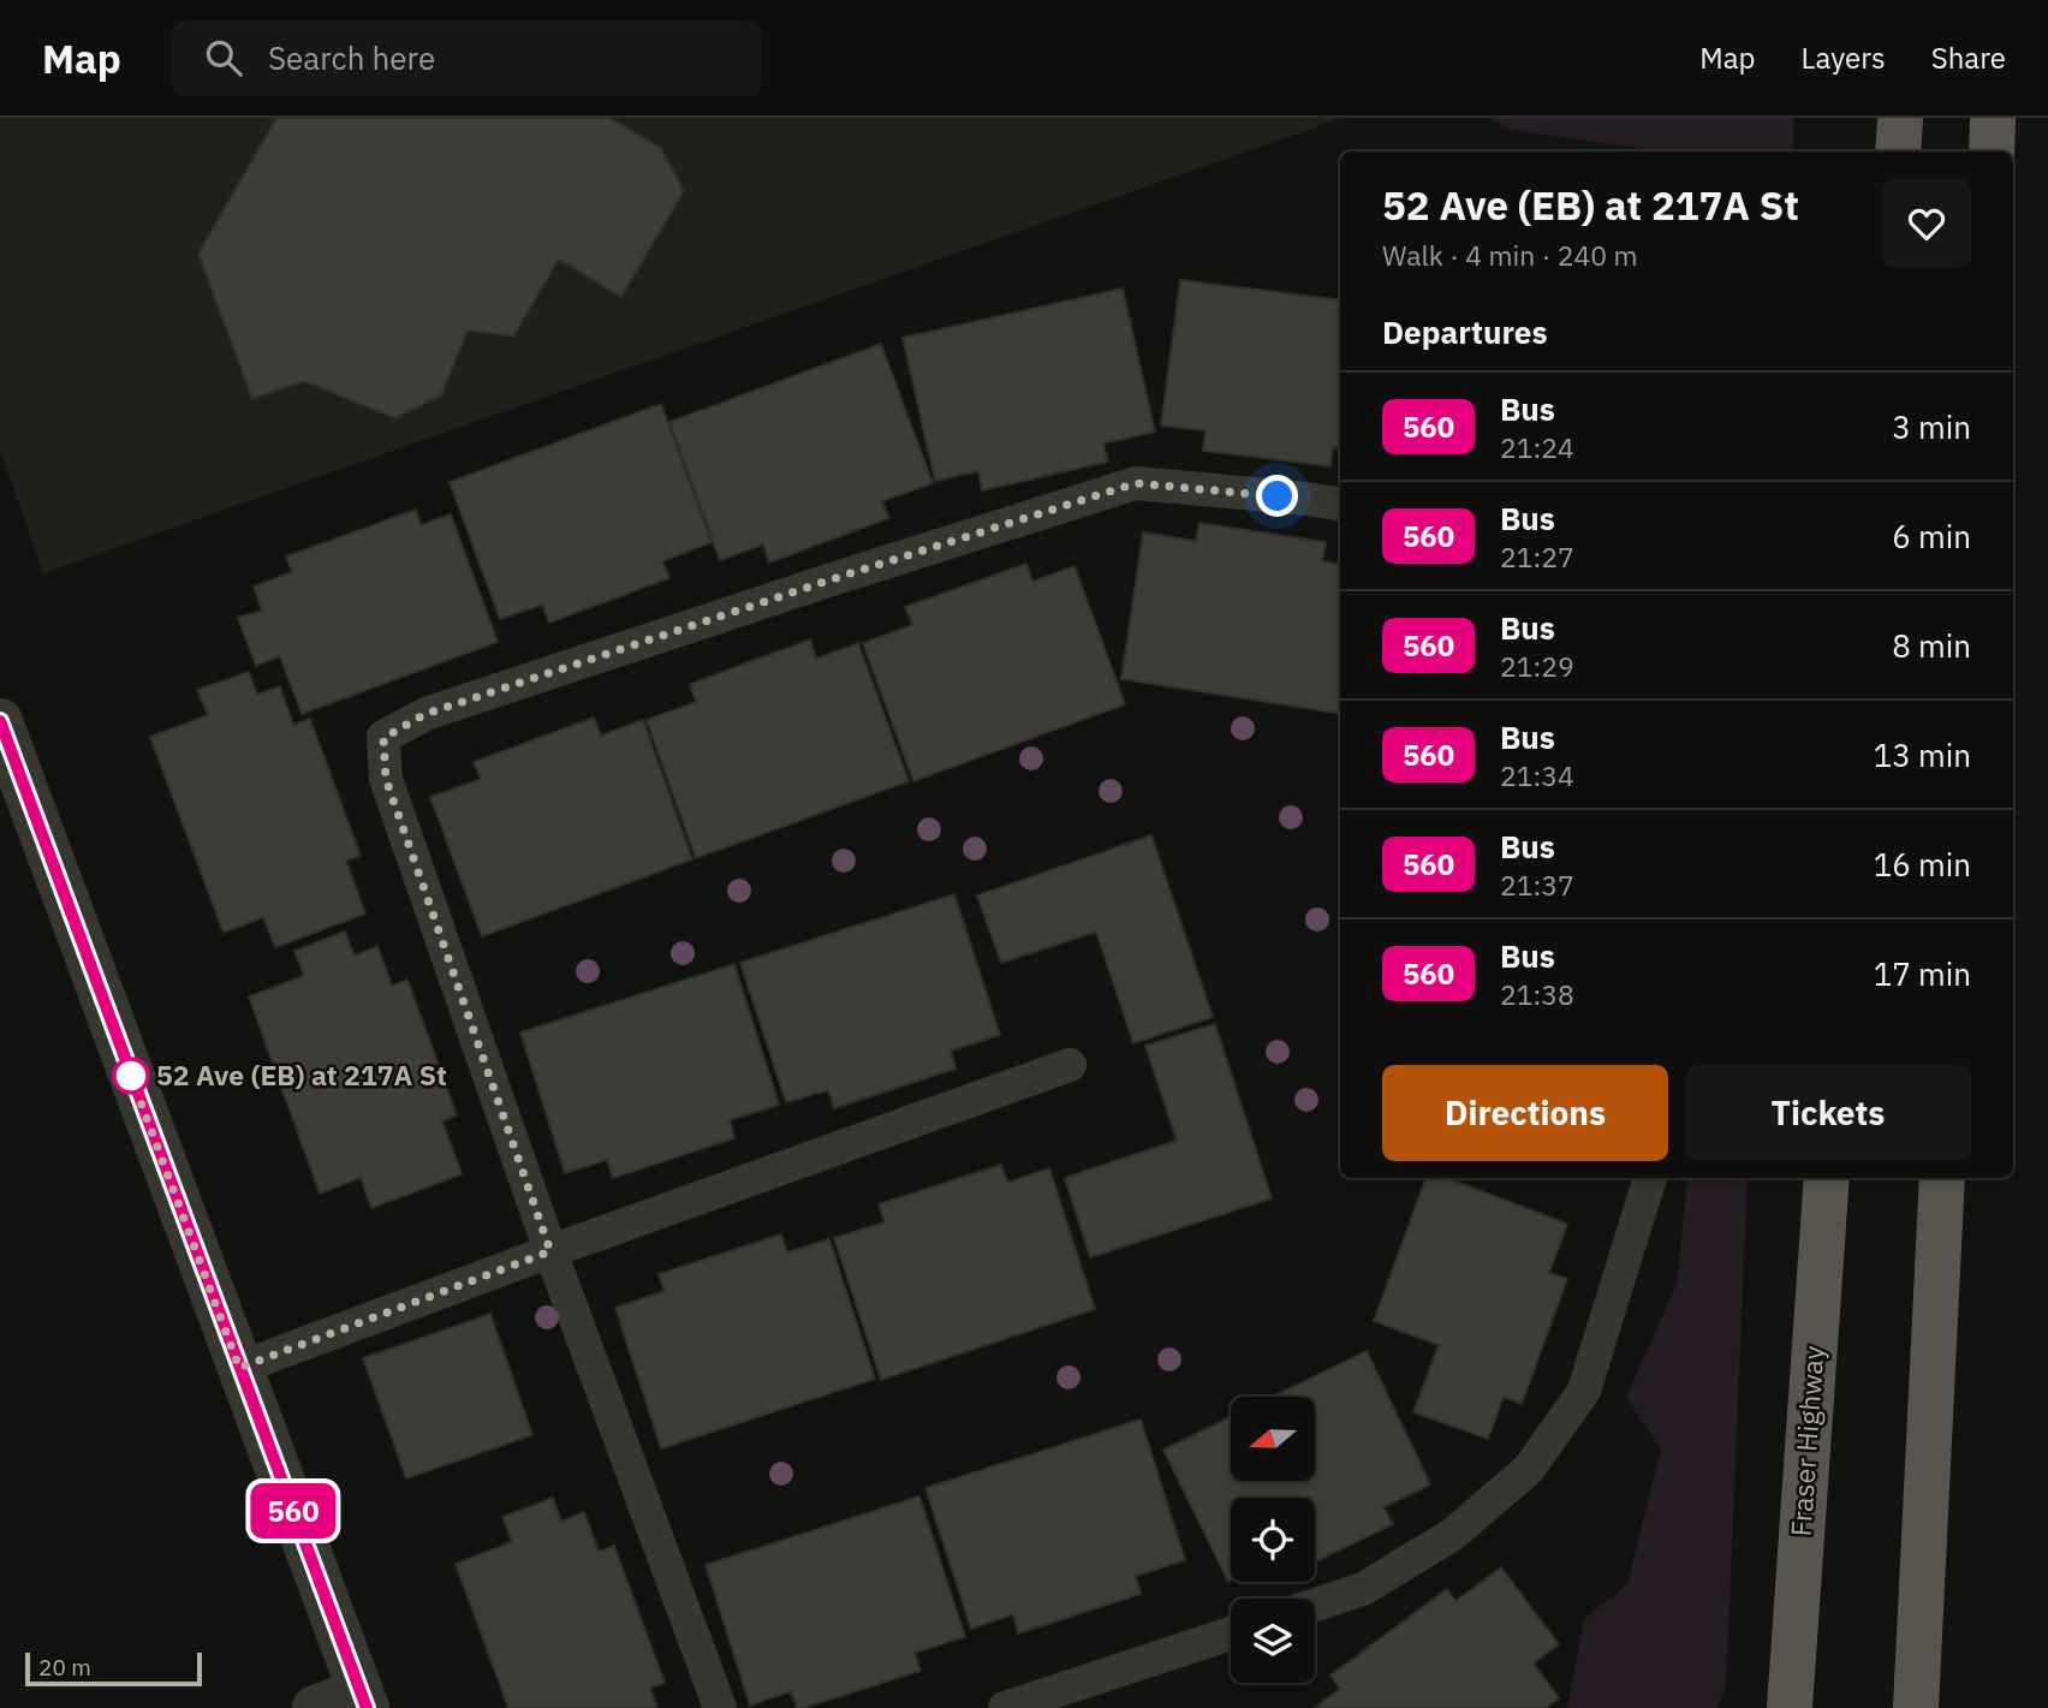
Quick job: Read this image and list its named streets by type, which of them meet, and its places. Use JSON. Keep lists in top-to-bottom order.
{
  "streets": {
    "main road": ["Fraser Highway"]
  },
  "places": ["52 Ave (EB) at 217A St"],
  "lines": ["bus line 560"],
  "scale_bar": "20 m",
  "north": "left",
  "page": {
    "header": "Map",
    "search": "Search here",
    "nav": ["Map", "Layers", "Share"],
    "on_map": "560",
    "heading": [
      ["52 Ave (EB) at 217A St", "Walk · 4 min · 240 m"],
      "Departures"
    ],
    "list": [
      {
        "mark": "560",
        "name": "Bus",
        "note": "21:24",
        "value": "3 min"
      },
      {
        "mark": "560",
        "name": "Bus",
        "note": "21:27",
        "value": "6 min"
      },
      {
        "mark": "560",
        "name": "Bus",
        "note": "21:29",
        "value": "8 min"
      },
      {
        "mark": "560",
        "name": "Bus",
        "note": "21:34",
        "value": "13 min"
      },
      {
        "mark": "560",
        "name": "Bus",
        "note": "21:37",
        "value": "16 min"
      },
      {
        "mark": "560",
        "name": "Bus",
        "note": "21:38",
        "value": "17 min"
      }
    ],
    "buttons": ["Directions", "Tickets"],
    "scale": "20 m"
  }
}
